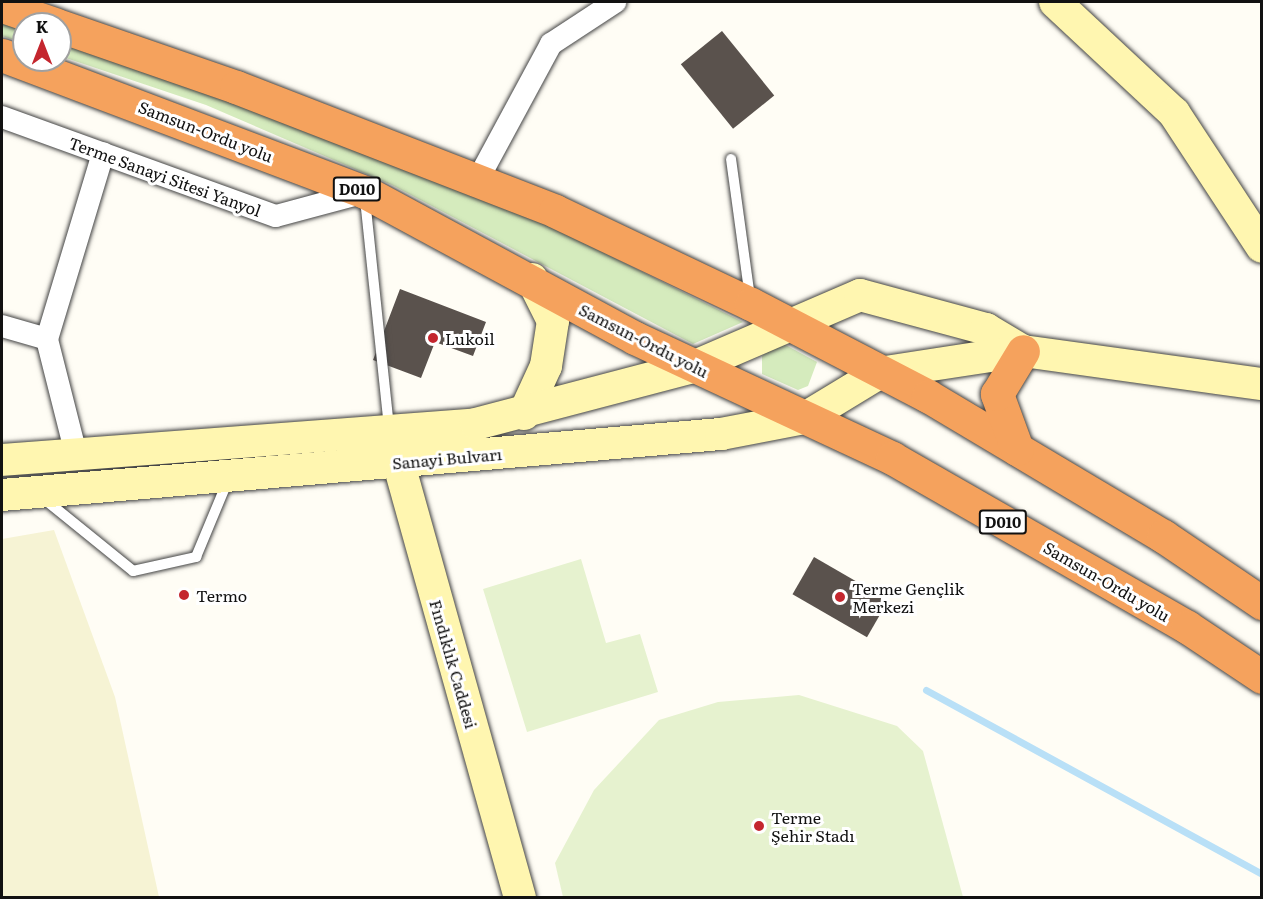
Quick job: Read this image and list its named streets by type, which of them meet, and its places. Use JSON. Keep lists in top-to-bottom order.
{
  "streets": {
    "highway": ["Samsun-Ordu yolu", "D010"],
    "main road": ["Sanayi Bulvarı", "Fındıklık Caddesi"],
    "street": ["Terme Sanayi Sitesi Yanyol"]
  },
  "crossings": [
    ["Samsun-Ordu yolu", "Terme Sanayi Sitesi Yanyol"],
    ["Samsun-Ordu yolu", "Sanayi Bulvarı"],
    ["Sanayi Bulvarı", "Fındıklık Caddesi"]
  ],
  "places": [
    "Lukoil",
    "Termo",
    "Terme Gençlik Merkezi",
    "Terme Şehir Stadı"
  ],
  "north": "top"
}
